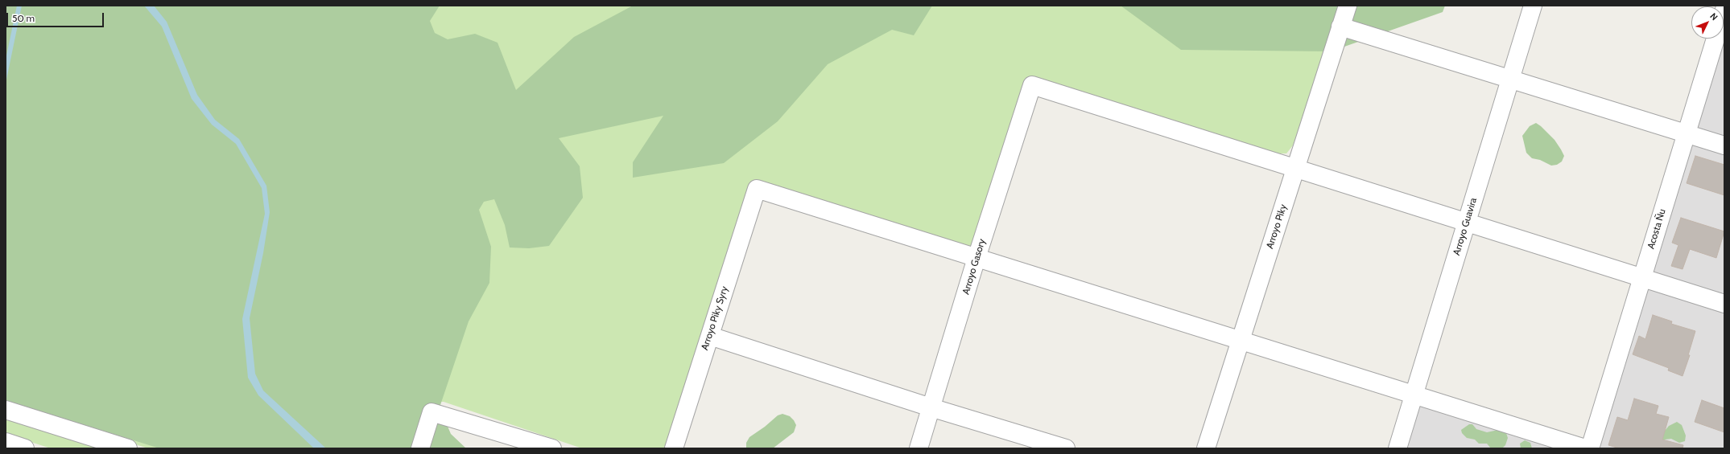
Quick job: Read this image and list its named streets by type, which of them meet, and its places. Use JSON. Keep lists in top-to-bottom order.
{
  "streets": {
    "street": [
      "Arroyo Piky",
      "Arroyo Guavira",
      "Acosta Ñu",
      "Arroyo Gasory",
      "Arroyo Piky Syry"
    ]
  },
  "crossings": [
    ["Arroyo Piky", "Arroyo Gasory"],
    ["Arroyo Gasory", "Arroyo Piky Syry"]
  ],
  "scale_bar": "50 m",
  "north": "top right"
}
